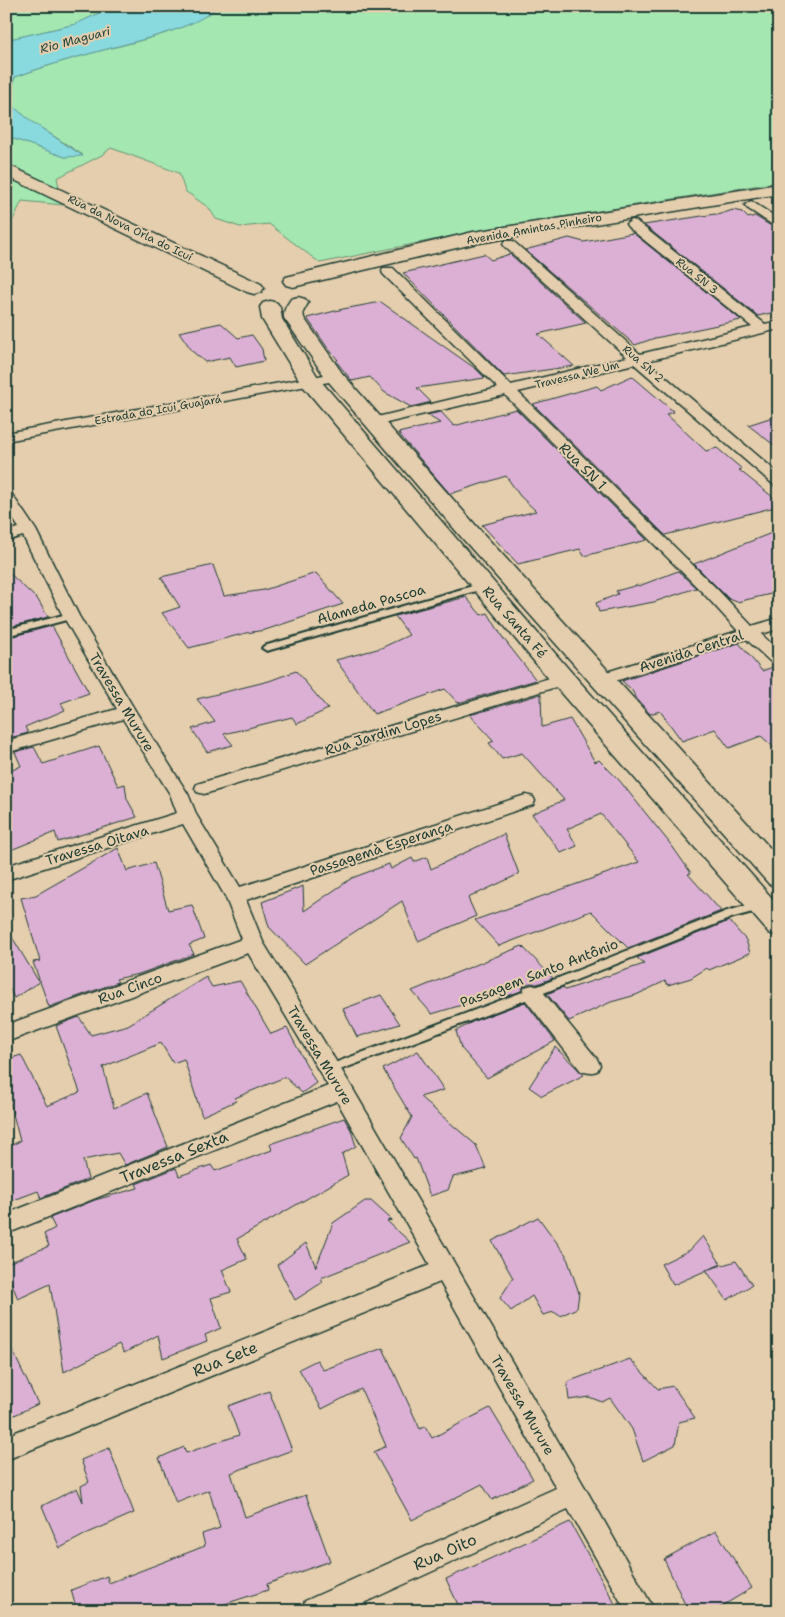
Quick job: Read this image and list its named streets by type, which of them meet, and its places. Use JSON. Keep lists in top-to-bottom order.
{
  "streets": {
    "street": [
      "Rua da Nova Orla do Icuí",
      "Avenida Amintas Pinheiro",
      "Rua SN 3",
      "Rua SN 2",
      "Travessa We Um",
      "Estrada do Icuí Guajará",
      "Rua SN 1",
      "Rua Santa Fé",
      "Avenida Central",
      "Travessa Murure",
      "Rua Jardim Lopes",
      "Travessa Oitava",
      "Passagemà Esperança",
      "Rua Cinco",
      "Travessa Sexta",
      "Rua Sete",
      "Rua Oito"
    ],
    "lane": ["Alameda Pascoa", "Passagem Santo Antônio"]
  },
  "crossings": [
    ["Rua da Nova Orla do Icuí", "Avenida Amintas Pinheiro"],
    ["Rua da Nova Orla do Icuí", "Rua Santa Fé"],
    ["Avenida Amintas Pinheiro", "Rua SN 3"],
    ["Avenida Amintas Pinheiro", "Rua SN 2"],
    ["Avenida Amintas Pinheiro", "Rua SN 1"],
    ["Avenida Amintas Pinheiro", "Rua Santa Fé"],
    ["Rua SN 3", "Travessa We Um"],
    ["Rua SN 2", "Travessa We Um"],
    ["Travessa We Um", "Rua SN 1"],
    ["Travessa We Um", "Rua Santa Fé"],
    ["Estrada do Icuí Guajará", "Rua Santa Fé"],
    ["Rua SN 1", "Avenida Central"],
    ["Alameda Pascoa", "Rua Santa Fé"],
    ["Rua Santa Fé", "Avenida Central"],
    ["Rua Santa Fé", "Rua Jardim Lopes"],
    ["Rua Santa Fé", "Passagem Santo Antônio"],
    ["Travessa Murure", "Travessa Oitava"],
    ["Travessa Murure", "Passagemà Esperança"],
    ["Travessa Murure", "Passagem Santo Antônio"],
    ["Travessa Murure", "Rua Cinco"],
    ["Travessa Murure", "Travessa Sexta"],
    ["Travessa Murure", "Rua Sete"],
    ["Travessa Murure", "Rua Oito"]
  ],
  "water": ["Rio Maguari"]
}
